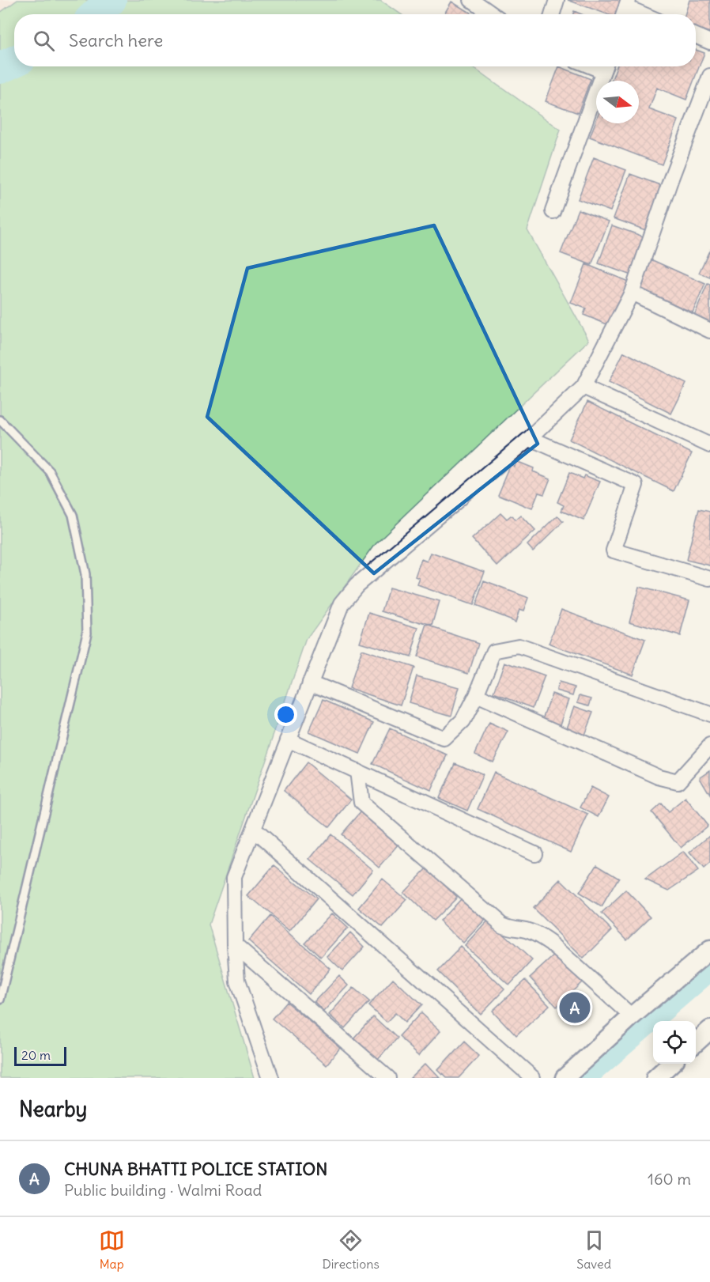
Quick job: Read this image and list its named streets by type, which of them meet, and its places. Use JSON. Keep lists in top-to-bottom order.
{
  "scale_bar": "20 m",
  "north": "right",
  "page": {
    "search": "Search here",
    "pins": "A",
    "scale": "20 m",
    "heading": "Nearby",
    "list": [
      {
        "mark": "A",
        "name": "CHUNA BHATTI POLICE STATION",
        "note": "Public building · Walmi Road",
        "value": "160 m"
      }
    ],
    "nav": ["Map", "Directions", "Saved"]
  }
}
